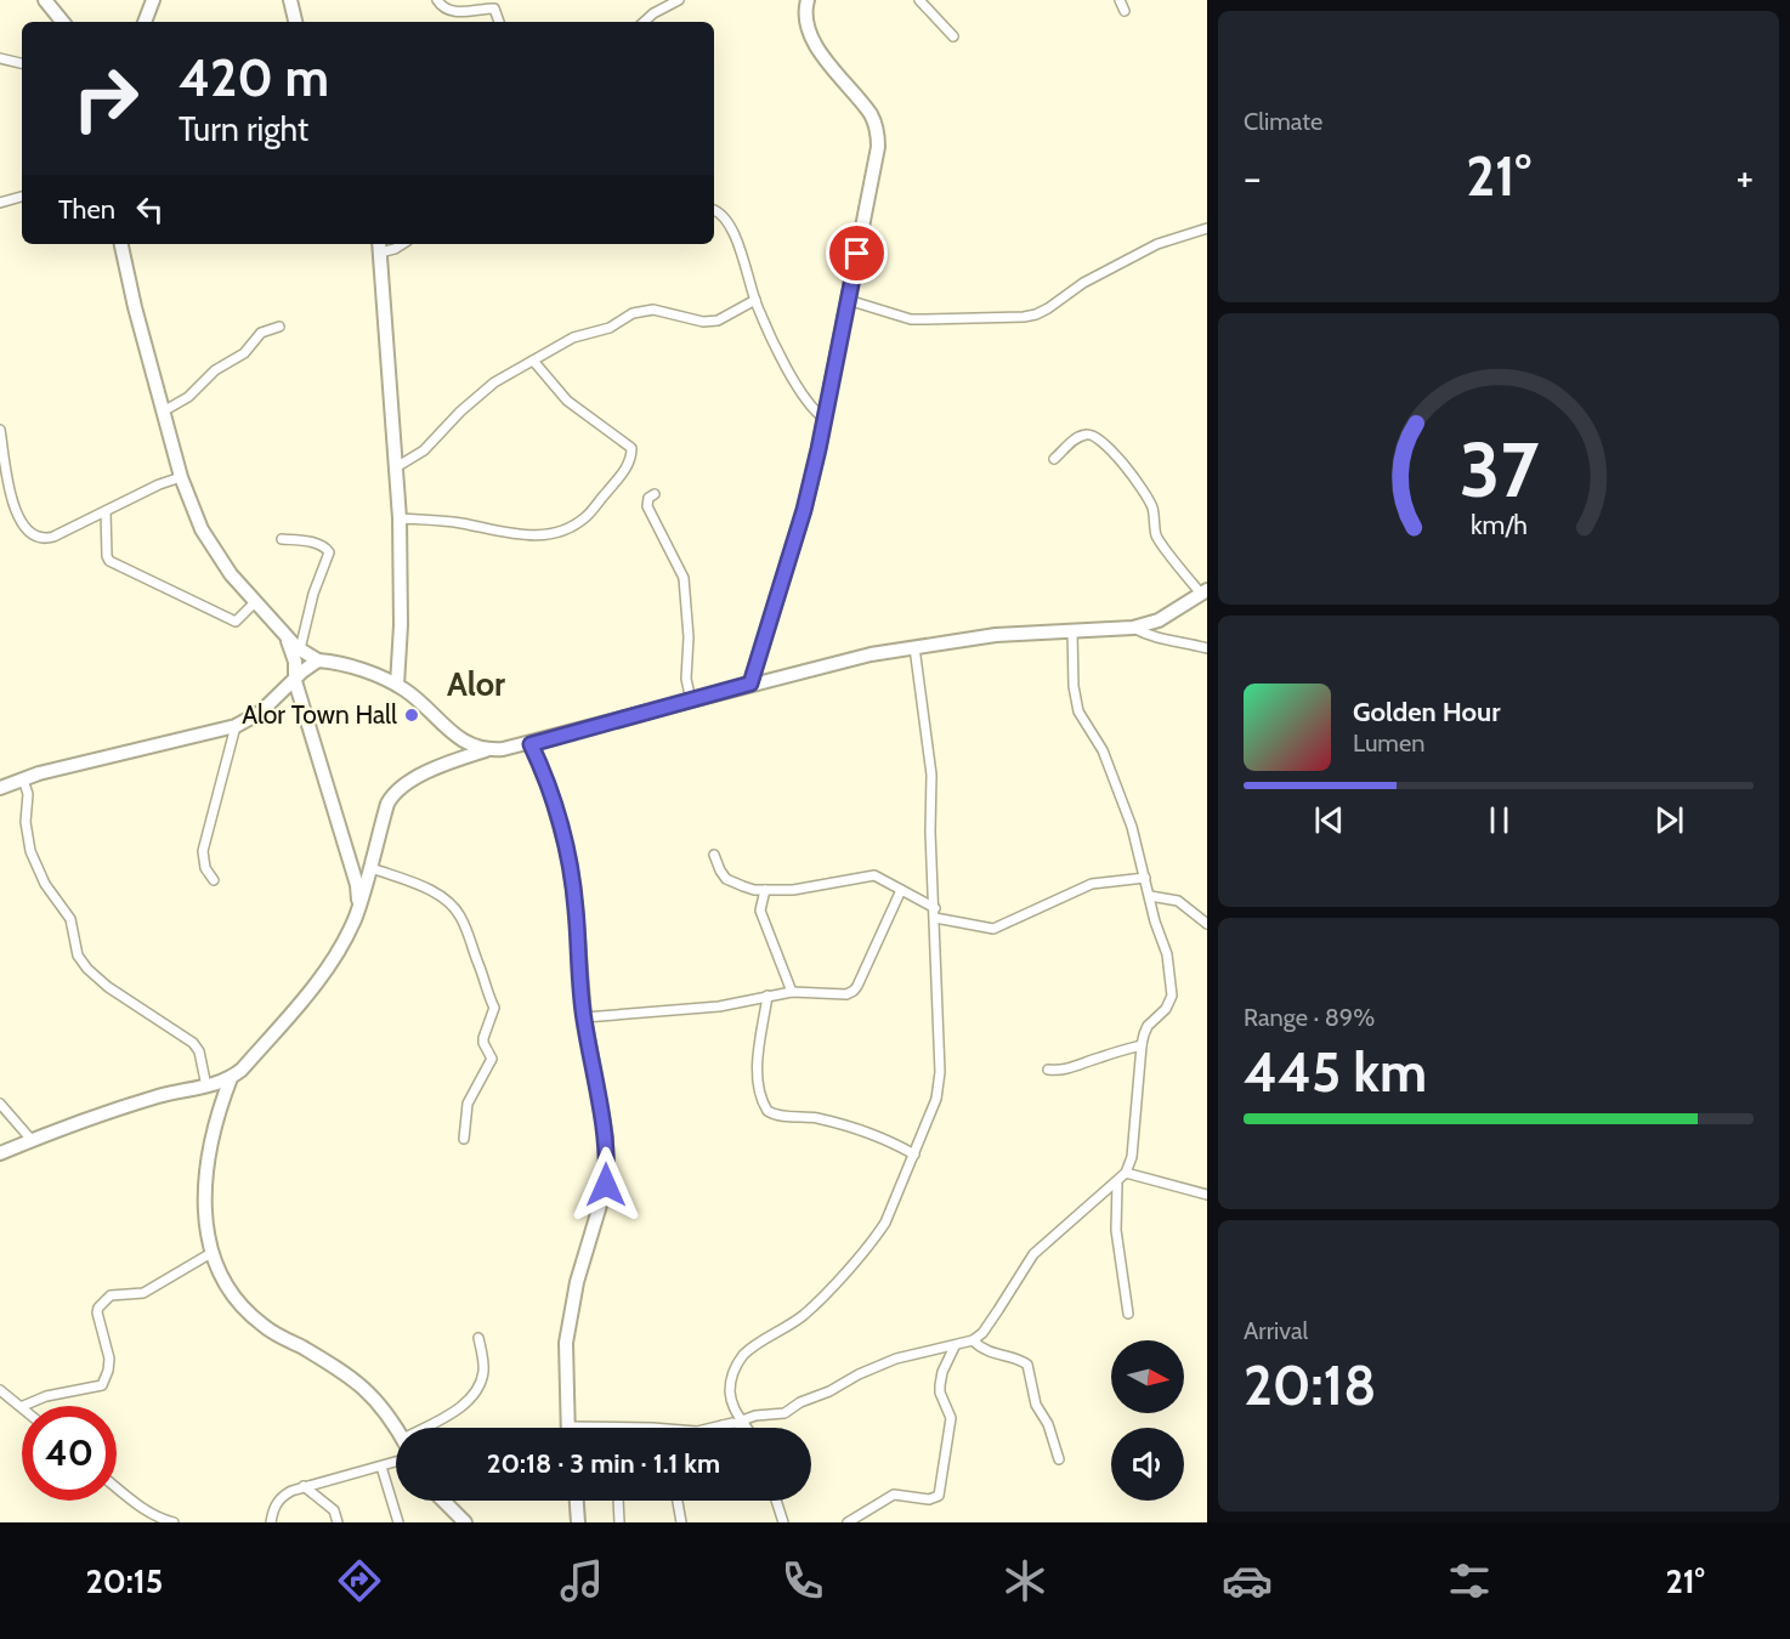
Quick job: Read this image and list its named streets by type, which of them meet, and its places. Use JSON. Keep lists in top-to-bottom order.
{
  "districts": ["Alor"],
  "places": ["Alor Town Hall"],
  "north": "right",
  "page": {
    "tile": [
      "Climate",
      ["Range · 89%", "445 km"],
      ["Arrival", "20:18"]
    ],
    "turn": ["420 m", "Turn right"],
    "heat": ["−", "21°", "+"],
    "then": "Then",
    "song": ["Golden Hour", "Lumen"],
    "limit": "40",
    "trip": "20:18 · 3 min · 1.1 km",
    "tabs": ["20:15", "21°"],
    "gauge": ["37", "km/h"]
  }
}
